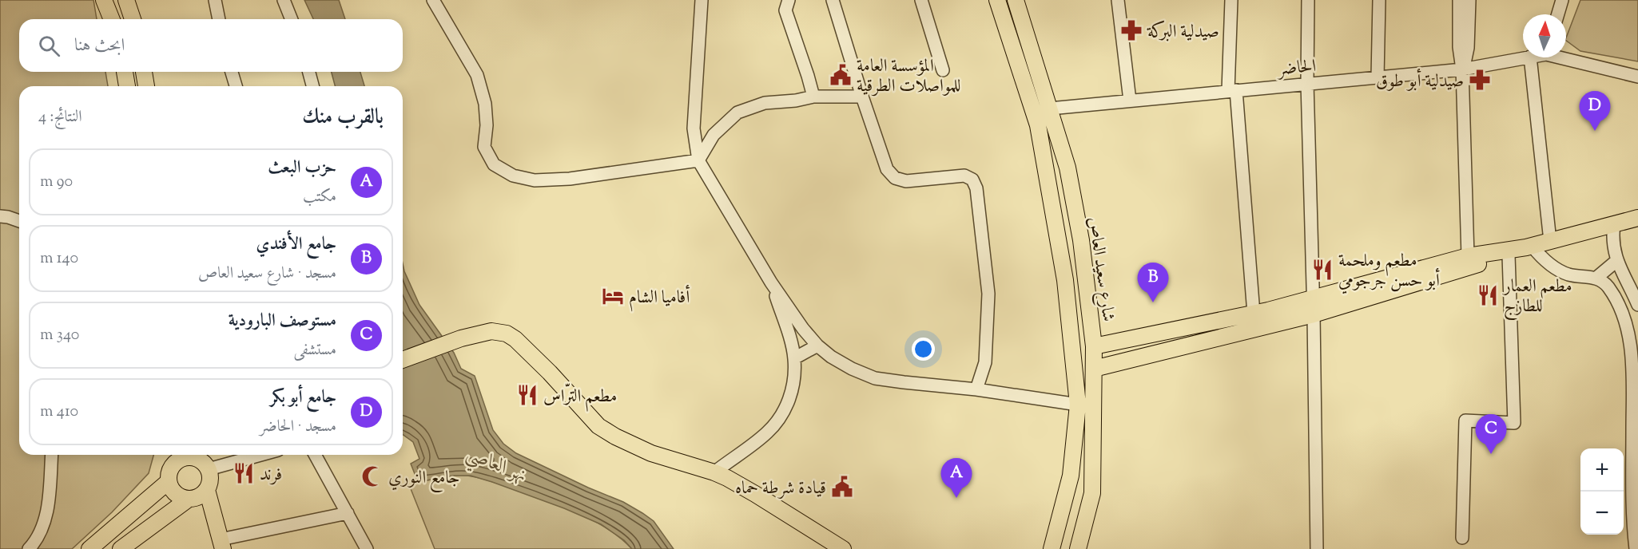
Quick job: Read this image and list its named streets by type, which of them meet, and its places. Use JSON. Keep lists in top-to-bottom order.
{
  "streets": {
    "main road": ["شارع سعيد العاص"],
    "street": ["الحاضر"]
  },
  "crossings": [
    ["الحاضر", "شارع سعيد العاص"]
  ],
  "water": ["نهر العاصي"],
  "places": {
    "pharmacy": ["صيدلية البركة", "صيدلية أبو طوق"],
    "public building": ["المؤسسة العامة للمواصلات الطرقية", "قيادة شرطة حماه"],
    "restaurant": [
      "مطعم وملحمة أبو حسن جرجومي",
      "مطعم العمار للطازج",
      "مطعم الترّاس",
      "فرند"
    ],
    "hotel": ["أفاميا الشام"],
    "mosque": ["جامع النوري"]
  },
  "north": "top",
  "page": {
    "search": "ابحث هنا",
    "heading": ["بالقرب منك", "النتائج: 4"],
    "pins": [
      "D",
      "B",
      "C",
      "A"
    ],
    "list": [
      {
        "mark": "A",
        "name": "حزب البعث",
        "note": "مكتب",
        "value": "90 m"
      },
      {
        "mark": "B",
        "name": "جامع الأفندي",
        "note": "مسجد · شارع سعيد العاص",
        "value": "140 m"
      },
      {
        "mark": "C",
        "name": "مستوصف البارودية",
        "note": "مستشفى",
        "value": "340 m"
      },
      {
        "mark": "D",
        "name": "جامع أبو بكر",
        "note": "مسجد · الحاضر",
        "value": "410 m"
      }
    ],
    "map_buttons": ["+", "−"]
  }
}
